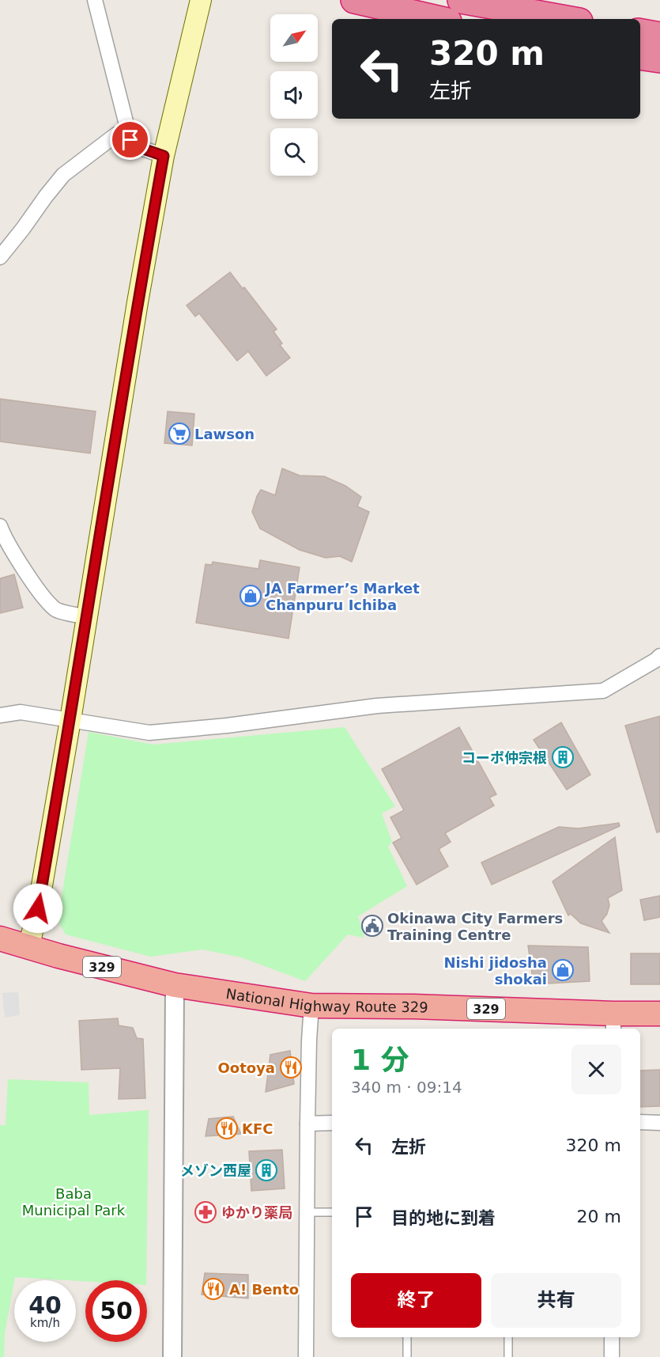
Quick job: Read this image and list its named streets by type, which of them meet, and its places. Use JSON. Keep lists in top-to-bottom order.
{
  "streets": {
    "highway": ["329", "National Highway Route 329"]
  },
  "parks": ["Baba Municipal Park"],
  "places": {
    "supermarket": ["Lawson"],
    "shop": ["JA Farmer’s Market Chanpuru Ichiba", "Nishi jidosha shokai"],
    "building": ["コーポ仲宗根", "メゾン西屋"],
    "public building": ["Okinawa City Farmers Training Centre"],
    "restaurant": ["Ootoya", "KFC", "A! Bento"],
    "pharmacy": ["ゆかり薬局"]
  },
  "north": "top right",
  "page": {
    "turn": ["320 m", "左折"],
    "heading": ["1 分", "340 m · 09:14"],
    "list": [
      {
        "name": "左折",
        "value": "320 m"
      },
      {
        "name": "目的地に到着",
        "value": "20 m"
      }
    ],
    "buttons": ["終了", "共有"],
    "speed": "40 km/h",
    "limit": "50"
  }
}
